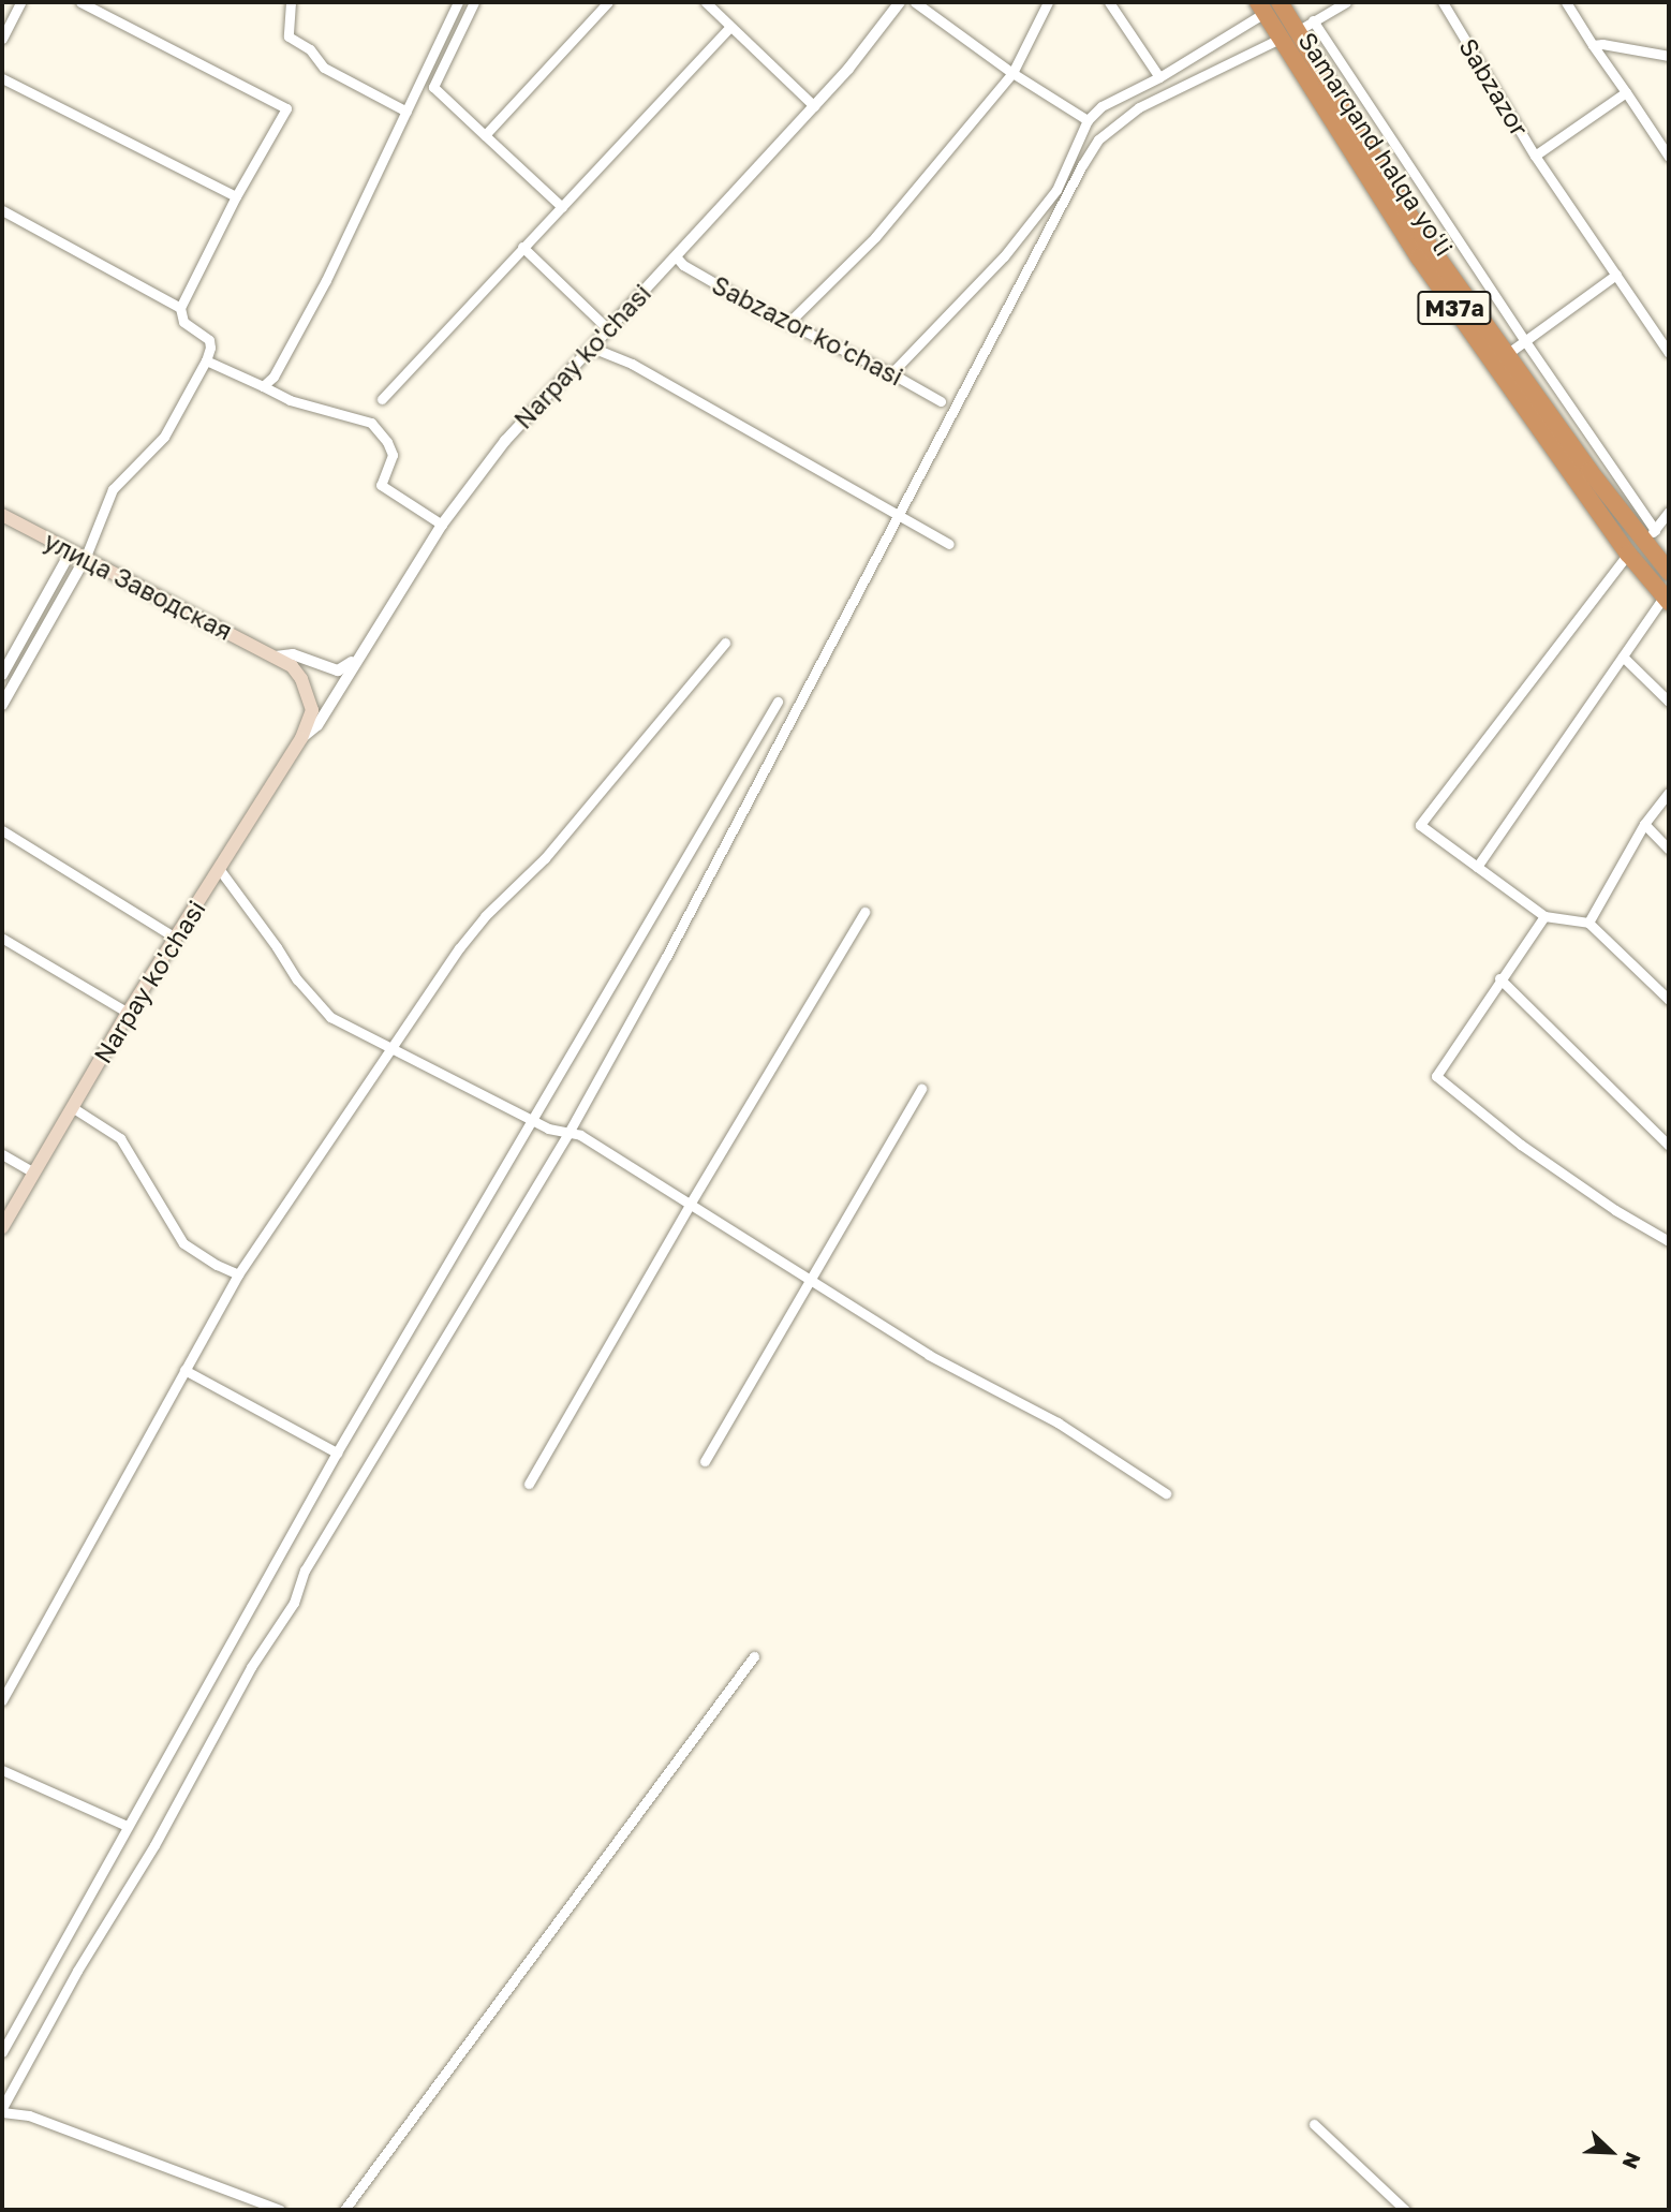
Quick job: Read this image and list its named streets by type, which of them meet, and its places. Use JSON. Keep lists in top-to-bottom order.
{
  "streets": {
    "highway": ["Samarqand halqa yoʻli", "M37a"],
    "main road": ["Narpay ko'chasi", "улица Заводская"],
    "street": ["Sabzazor", "Sabzazor ko'chasi"]
  },
  "crossings": [
    ["Sabzazor ko'chasi", "Narpay ko'chasi"],
    ["Narpay ko'chasi", "улица Заводская"]
  ],
  "north": "bottom right"
}
